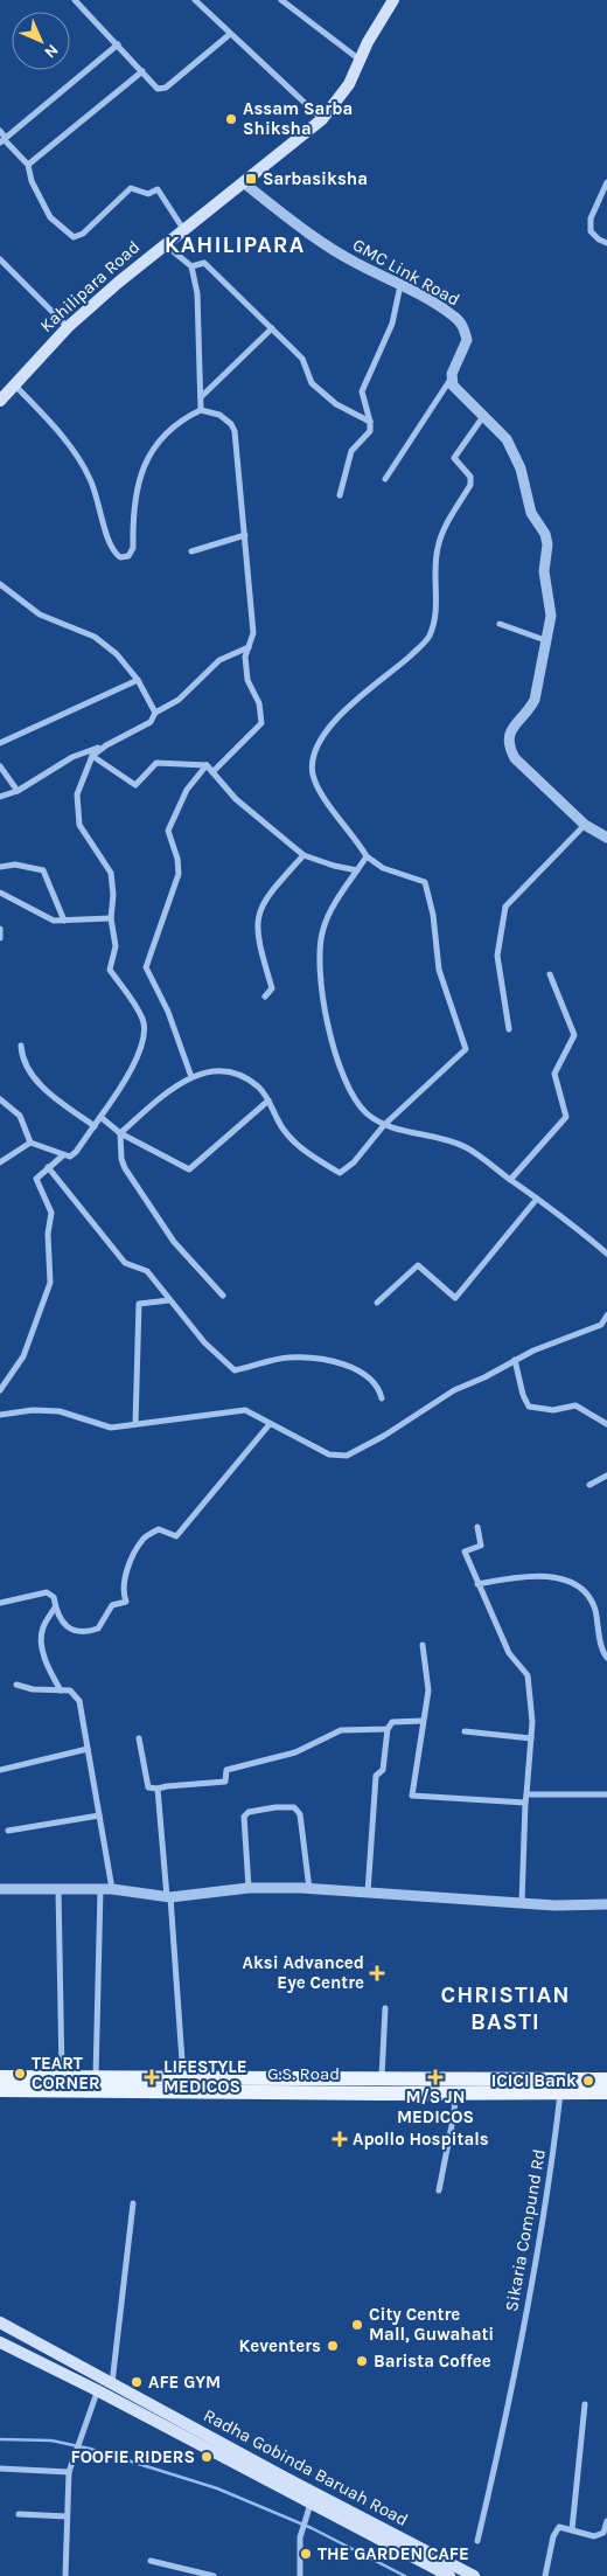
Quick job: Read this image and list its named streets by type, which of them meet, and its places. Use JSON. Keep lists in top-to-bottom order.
{
  "streets": {
    "main road": ["Kahilipara Road", "G.S. Road", "Radha Gobinda Baruah Road"],
    "street": ["GMC Link Road", "Sikaria Compund Rd"]
  },
  "crossings": [
    ["GMC Link Road", "Kahilipara Road"],
    ["G.S. Road", "Sikaria Compund Rd"]
  ],
  "districts": ["KAHILIPARA", "CHRISTIAN BASTI"],
  "places": {
    "other": [
      "Assam Sarba Shiksha",
      "TEART CORNER",
      "ICICI Bank",
      "City Centre Mall, Guwahati",
      "Keventers",
      "Barista Coffee",
      "AFE GYM",
      "FOOFIE RIDERS",
      "THE GARDEN CAFE"
    ],
    "transit": ["Sarbasiksha"],
    "health": [
      "Aksi Advanced Eye Centre",
      "LIFESTYLE MEDICOS",
      "M/S JN MEDICOS",
      "Apollo Hospitals"
    ]
  },
  "north": "bottom right"
}
